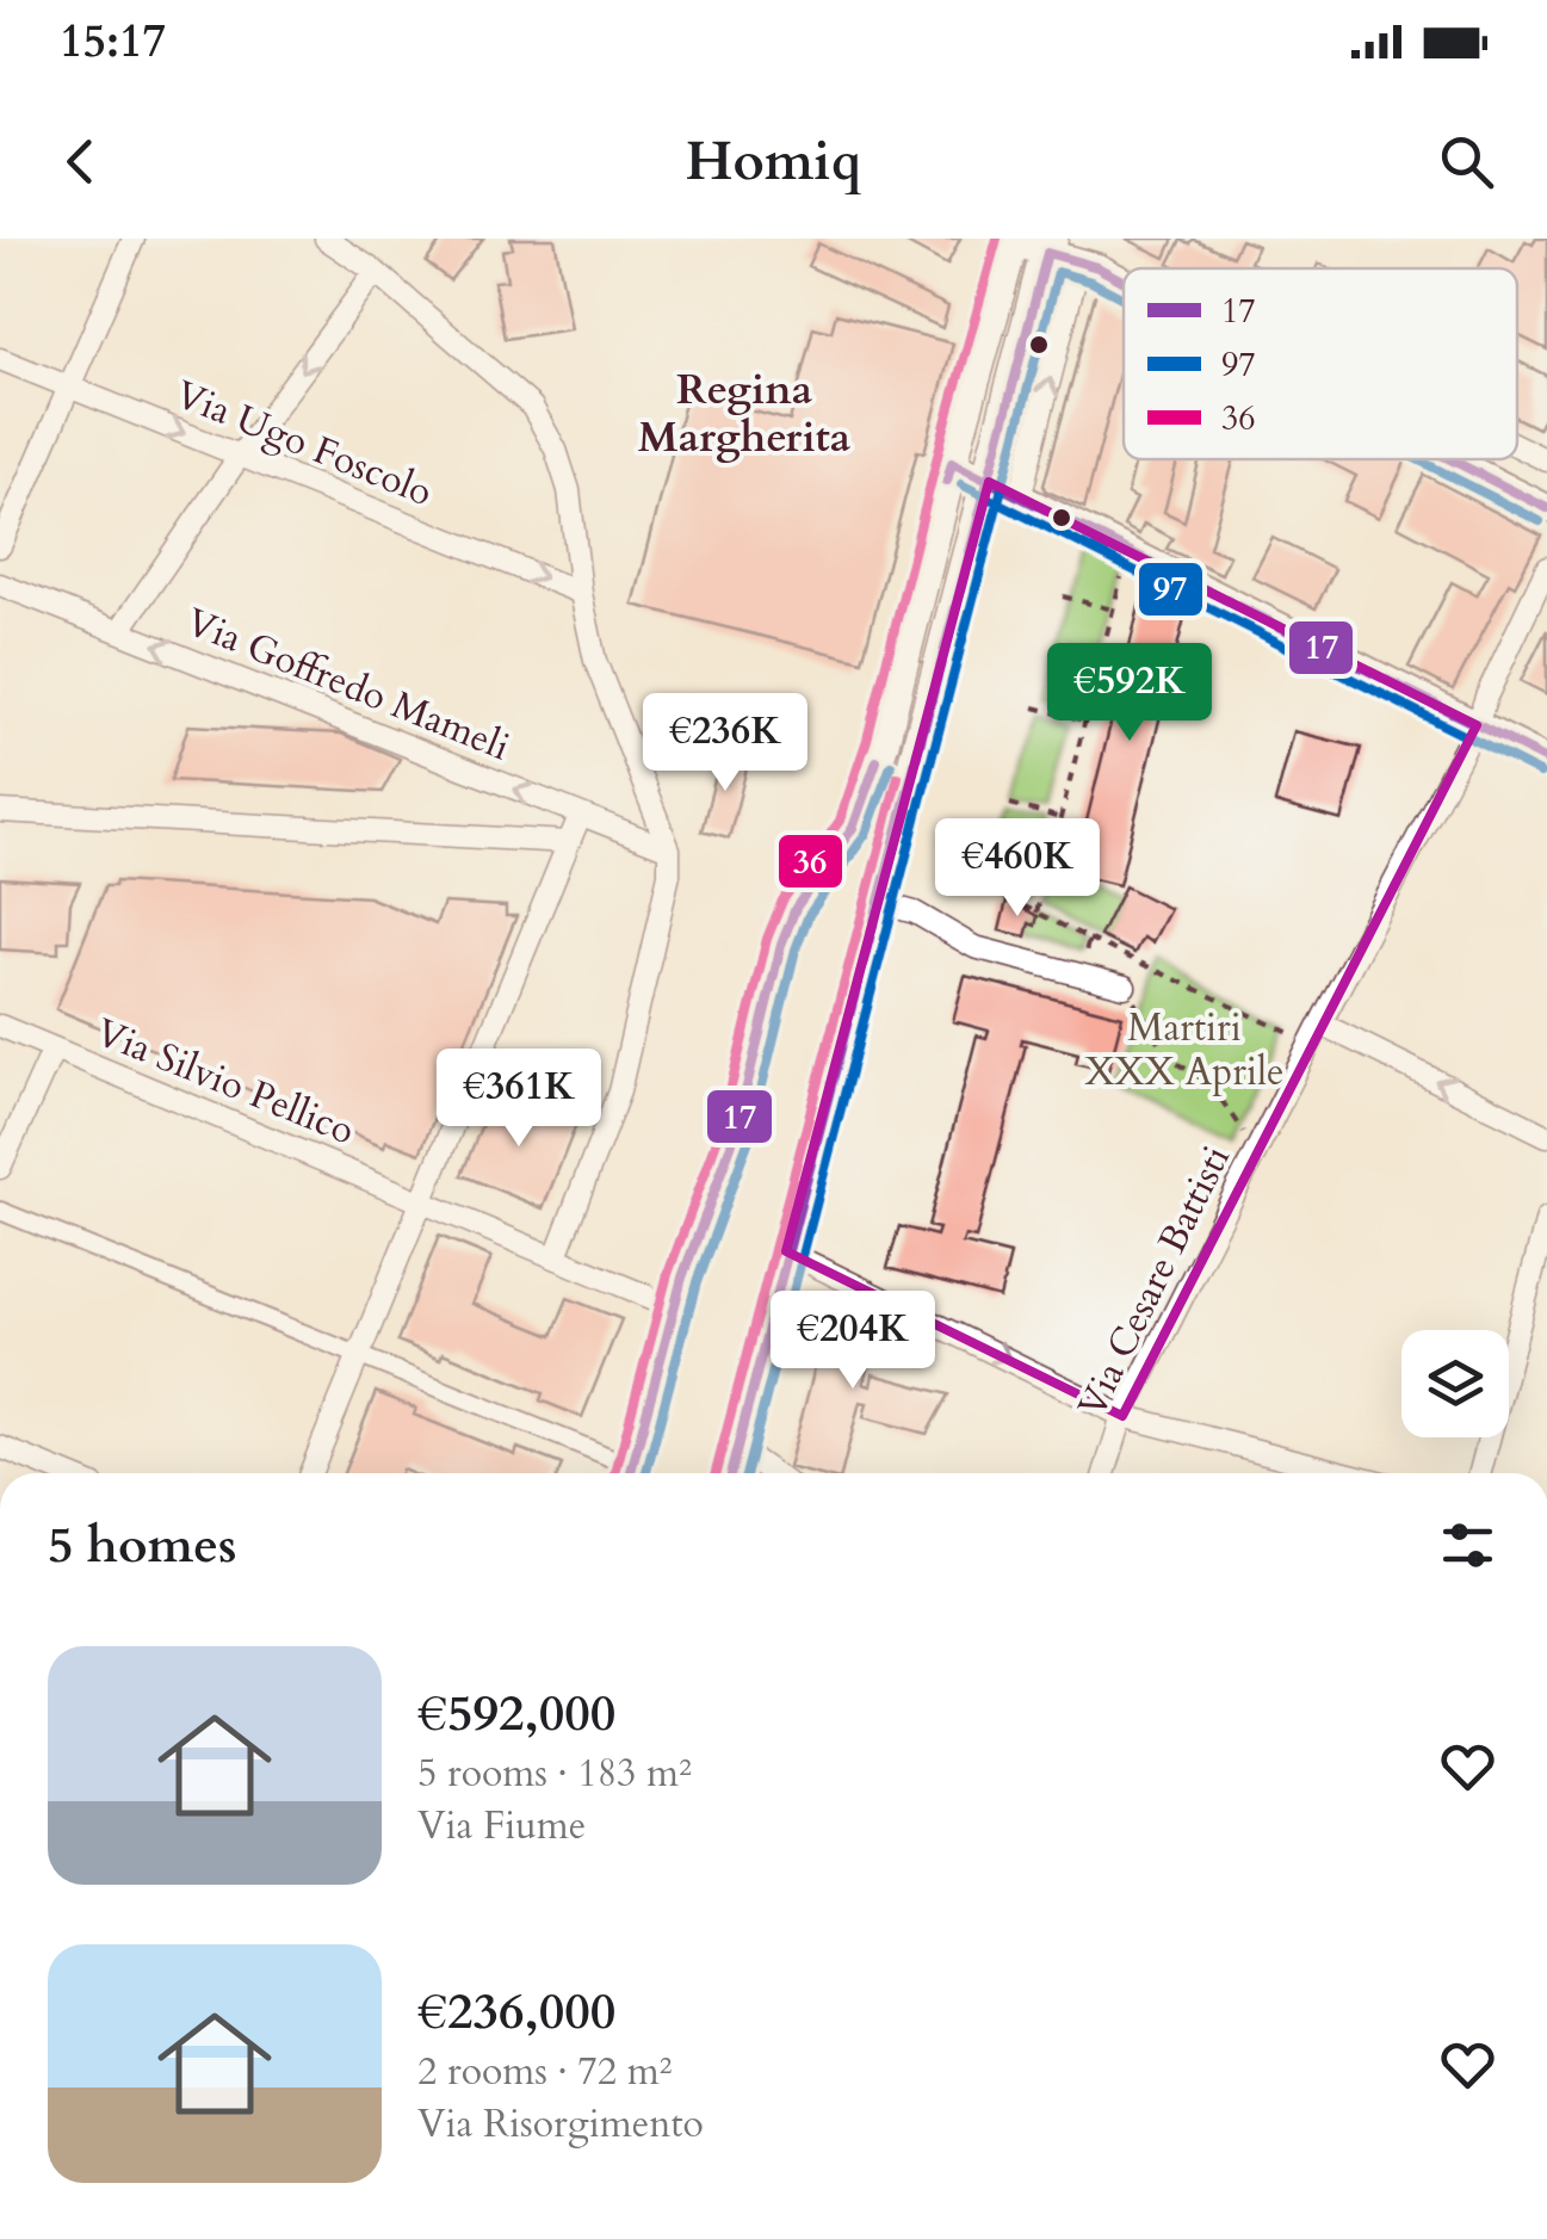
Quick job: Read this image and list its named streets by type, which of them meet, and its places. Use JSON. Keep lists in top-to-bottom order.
{
  "streets": {
    "street": [
      "Via Ugo Foscolo",
      "Via Goffredo Mameli",
      "Via Silvio Pellico",
      "Via Cesare Battisti"
    ]
  },
  "one_way": ["Via Ugo Foscolo"],
  "districts": ["Regina Margherita"],
  "parks": ["Martiri XXX Aprile"],
  "lines": ["transit line 36", "transit line 17", "transit line 97"],
  "legend": ["17", "97", "36"],
  "page": {
    "status": "15:17",
    "header": "Homiq",
    "price": [
      "€592K",
      "€236K",
      "€460K",
      "€361K",
      "€204K"
    ],
    "heading": "5 homes",
    "list": [
      {
        "name": "€592,000",
        "note": "5 rooms · 183 m² · Via Fiume"
      },
      {
        "name": "€236,000",
        "note": "2 rooms · 72 m² · Via Risorgimento"
      }
    ]
  }
}
